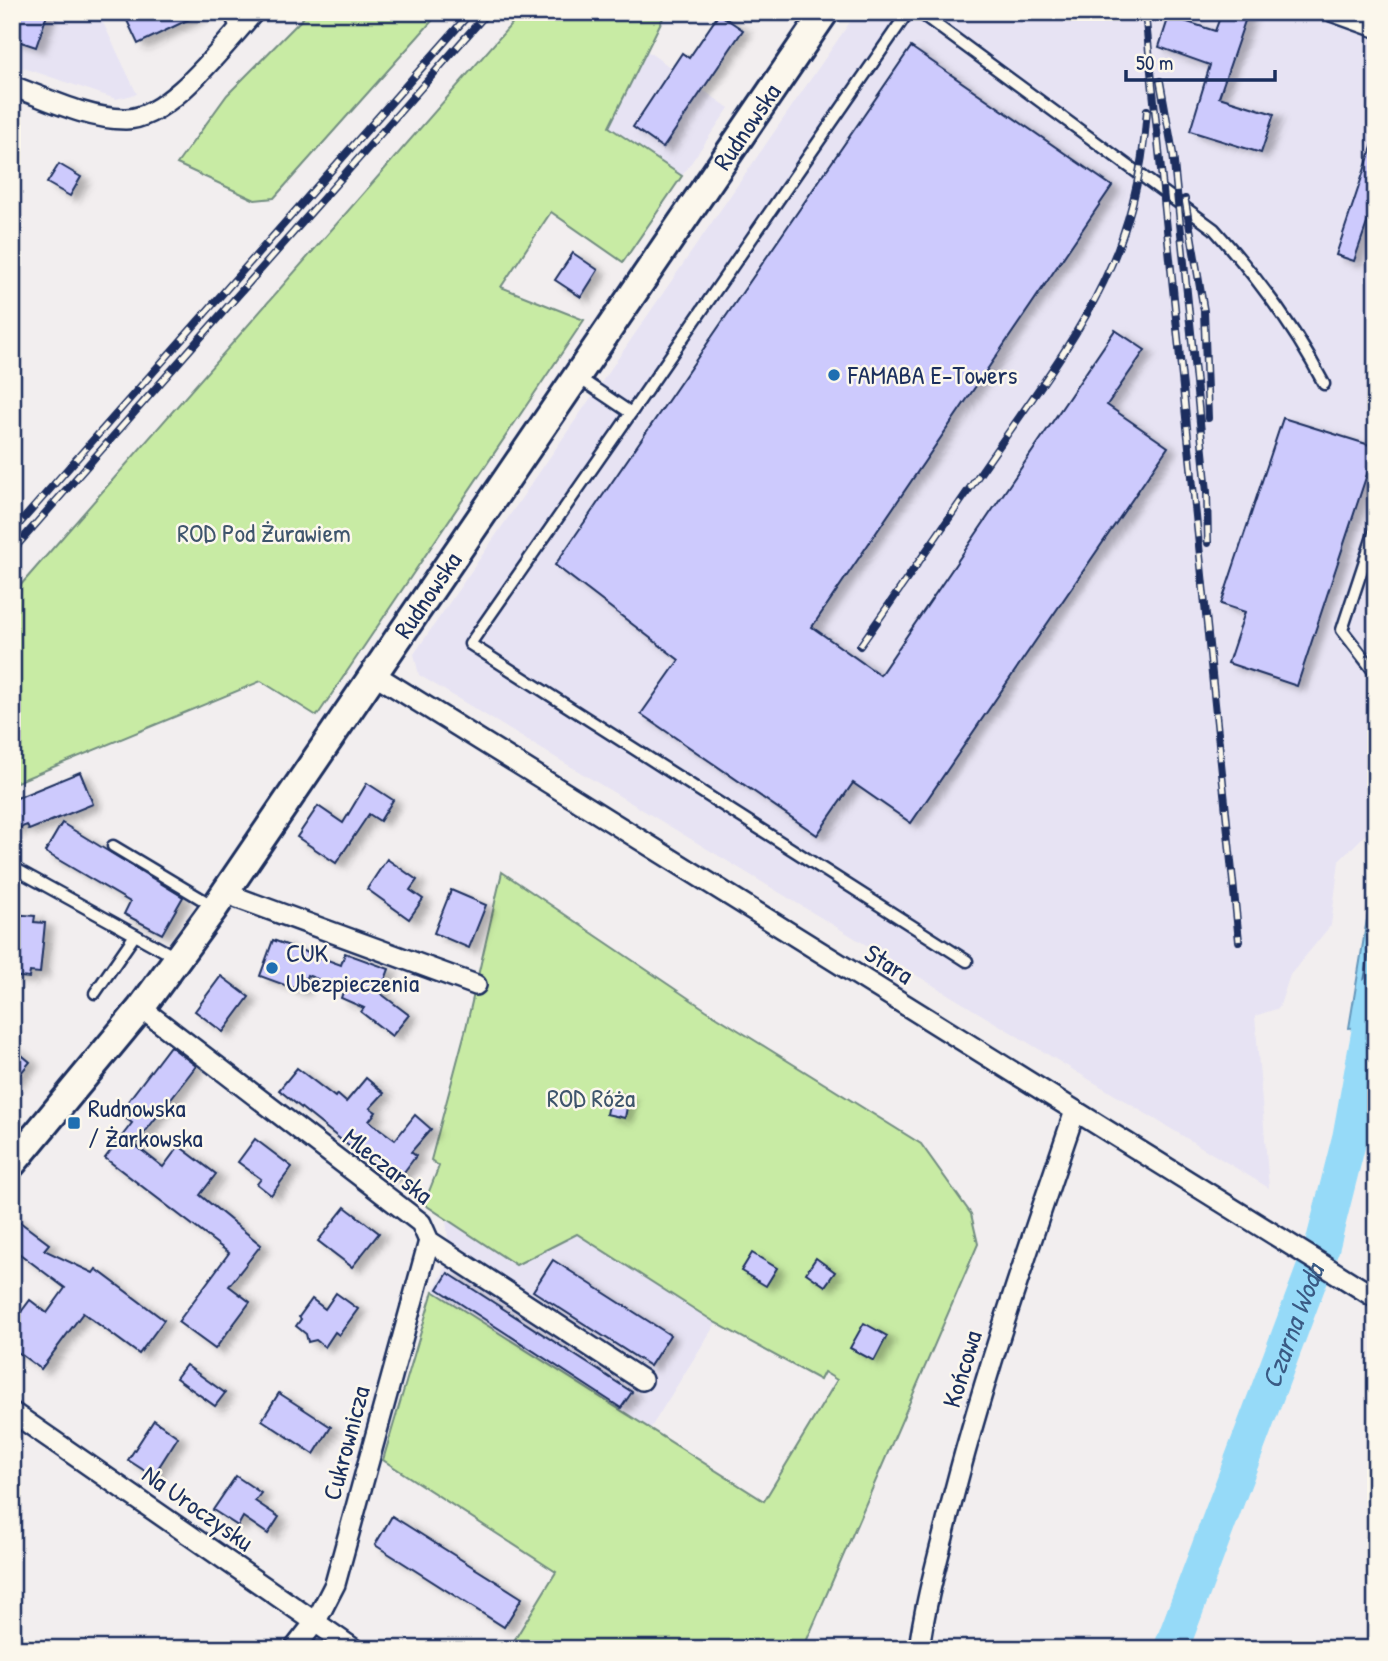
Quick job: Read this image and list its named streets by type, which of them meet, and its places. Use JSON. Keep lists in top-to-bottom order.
{
  "streets": {
    "main road": ["Rudnowska"],
    "street": [
      "Stara",
      "Mleczarska",
      "Końcowa",
      "Cukrownicza",
      "Na Uroczysku"
    ]
  },
  "crossings": [
    ["Rudnowska", "Stara"],
    ["Rudnowska", "Mleczarska"],
    ["Stara", "Końcowa"],
    ["Mleczarska", "Cukrownicza"],
    ["Cukrownicza", "Na Uroczysku"]
  ],
  "water": ["Czarna Woda"],
  "parks": ["ROD Pod Żurawiem", "ROD Róża"],
  "places": {
    "other": ["FAMABA E-Towers", "CUK Ubezpieczenia"],
    "transit": ["Rudnowska / Żarkowska"]
  },
  "scale_bar": "50 m"
}
